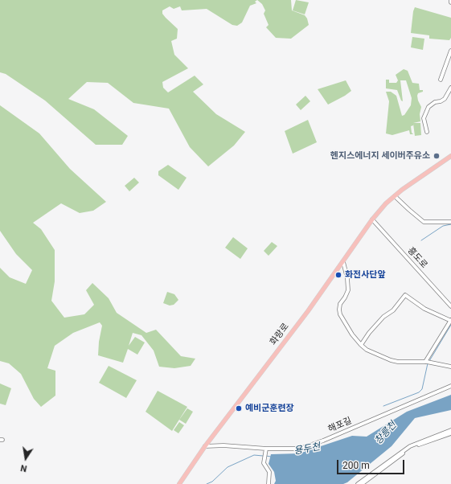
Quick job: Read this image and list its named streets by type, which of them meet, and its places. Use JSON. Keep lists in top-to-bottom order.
{
  "streets": {
    "main road": ["화랑로"],
    "street": ["흥도로", "해포길"]
  },
  "crossings": [
    ["흥도로", "화랑로"],
    ["화랑로", "해포길"]
  ],
  "water": ["창릉천", "용두천"],
  "places": ["헨지스에너지 세이버주유소", "화전사단앞", "예비군훈련장"],
  "scale_bar": "200 m",
  "north": "bottom"
}
